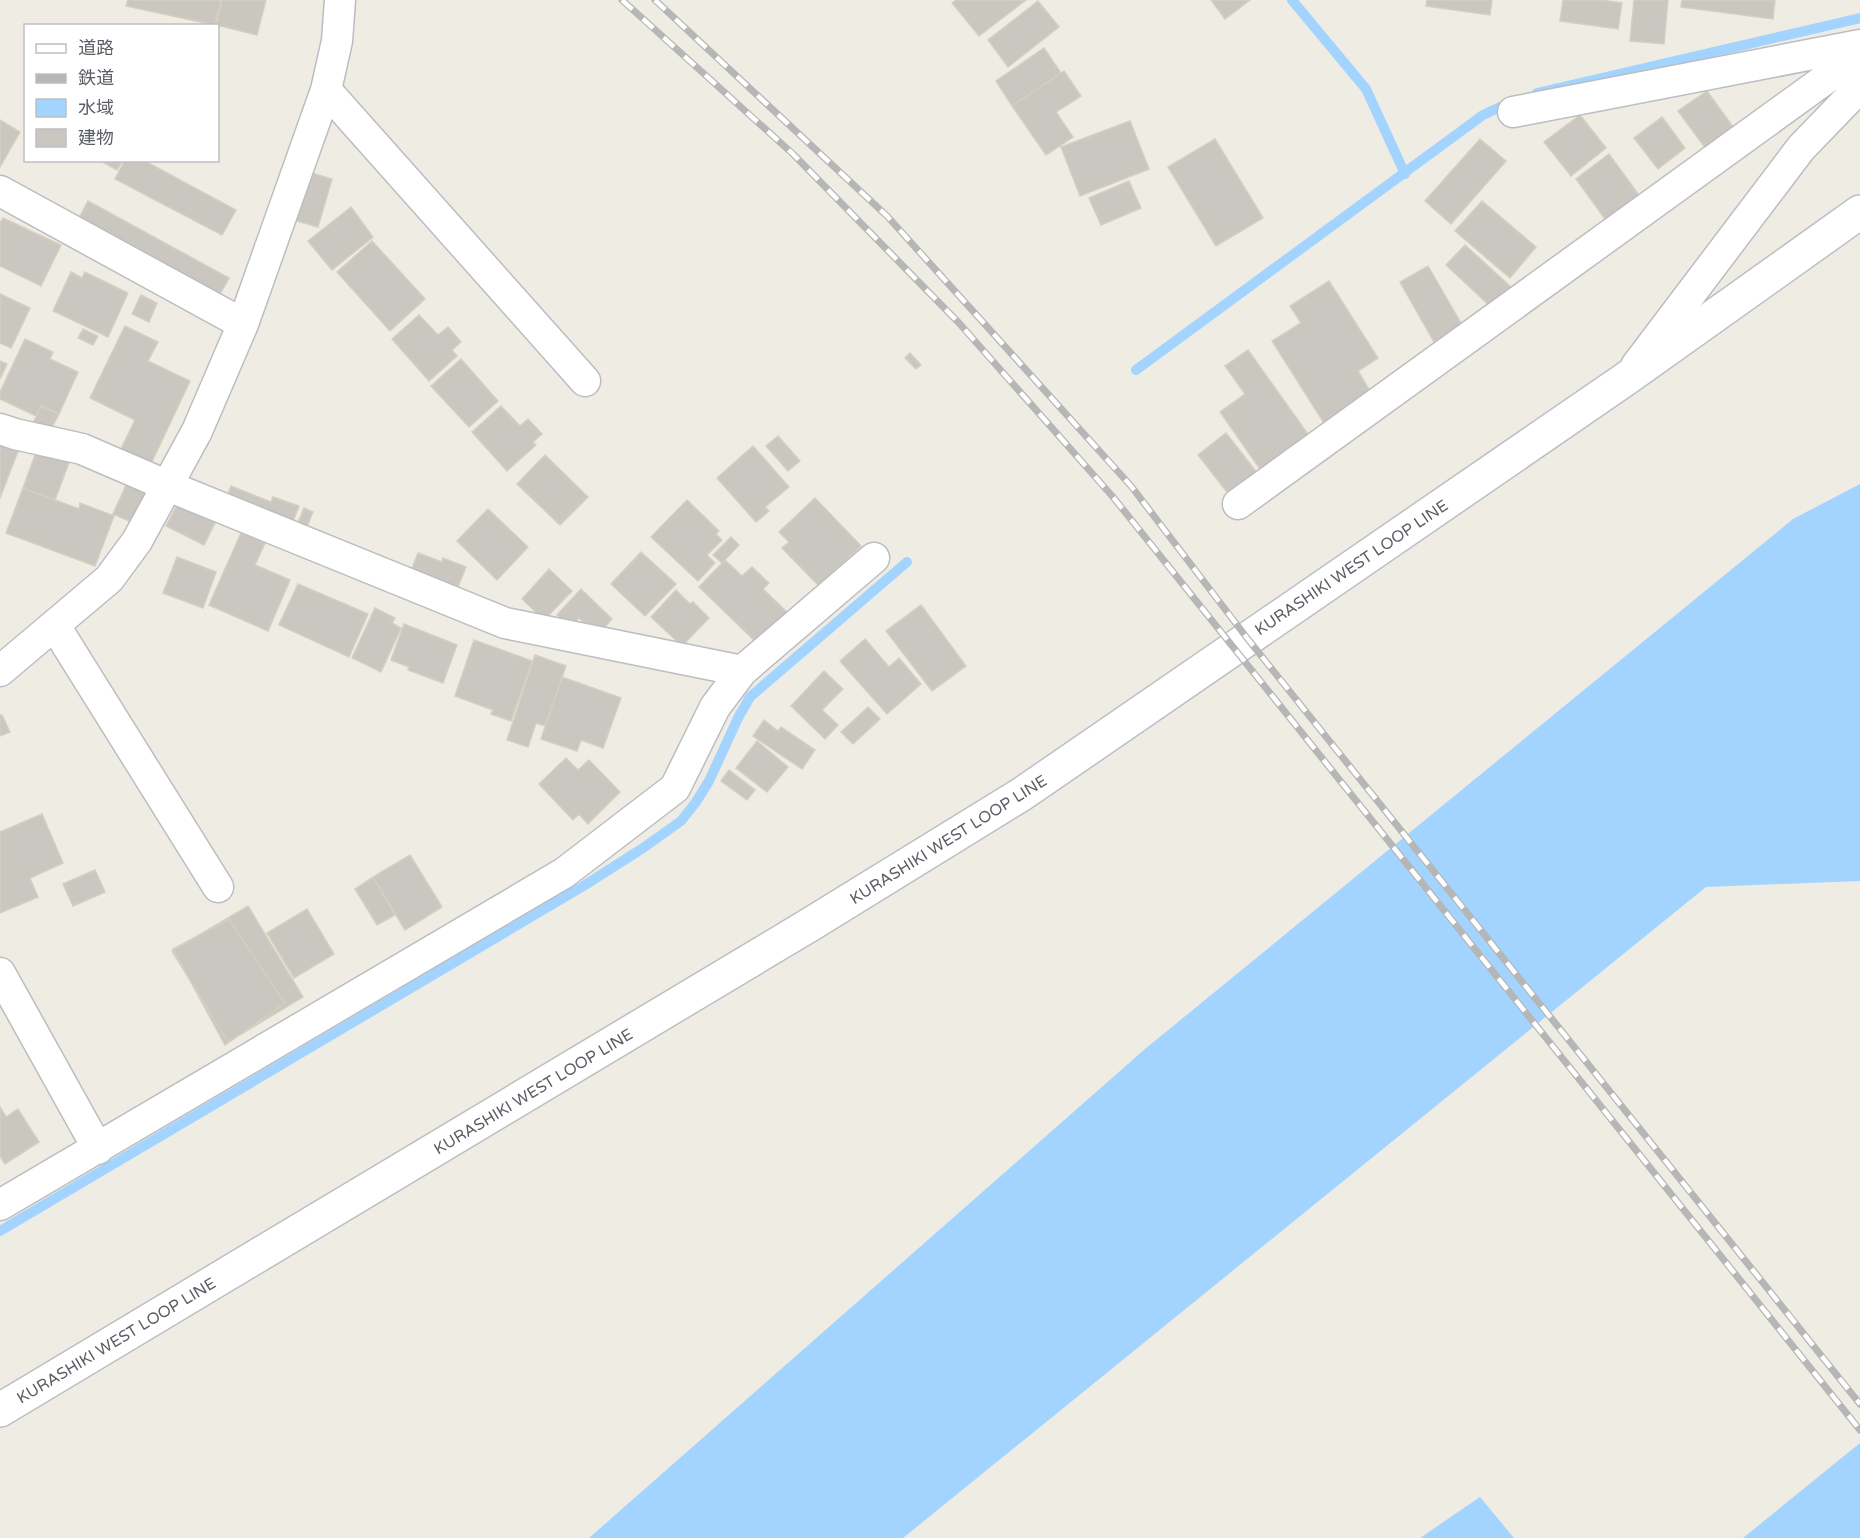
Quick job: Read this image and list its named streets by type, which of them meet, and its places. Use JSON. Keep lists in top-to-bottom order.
{
  "streets": {
    "main road": ["KURASHIKI WEST LOOP LINE"]
  },
  "legend": [
    "道路",
    "鉄道",
    "水域",
    "建物"
  ]
}
